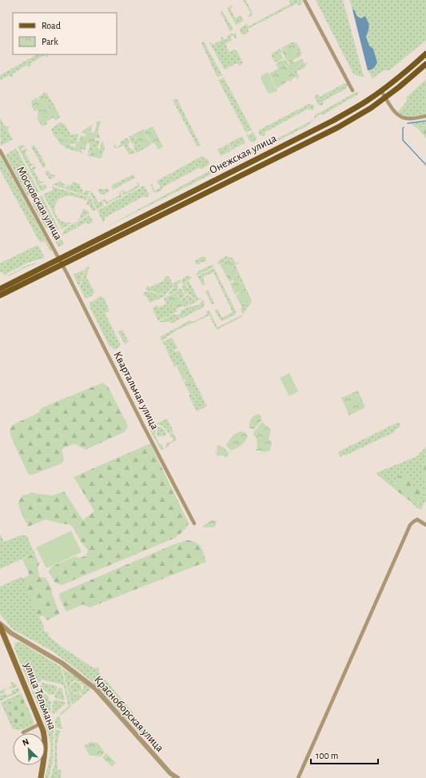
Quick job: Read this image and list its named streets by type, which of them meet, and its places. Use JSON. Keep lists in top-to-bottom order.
{
  "streets": {
    "main road": ["Онежская улица", "улица Тельмана"],
    "street": ["Московская улица", "Квартальная улица", "Красноборская улица"]
  },
  "crossings": [
    ["Онежская улица", "Московская улица"],
    ["Онежская улица", "Квартальная улица"],
    ["Московская улица", "Квартальная улица"],
    ["улица Тельмана", "Красноборская улица"]
  ],
  "legend": ["Road", "Park"],
  "scale_bar": "100 m",
  "north": "top left"
}
